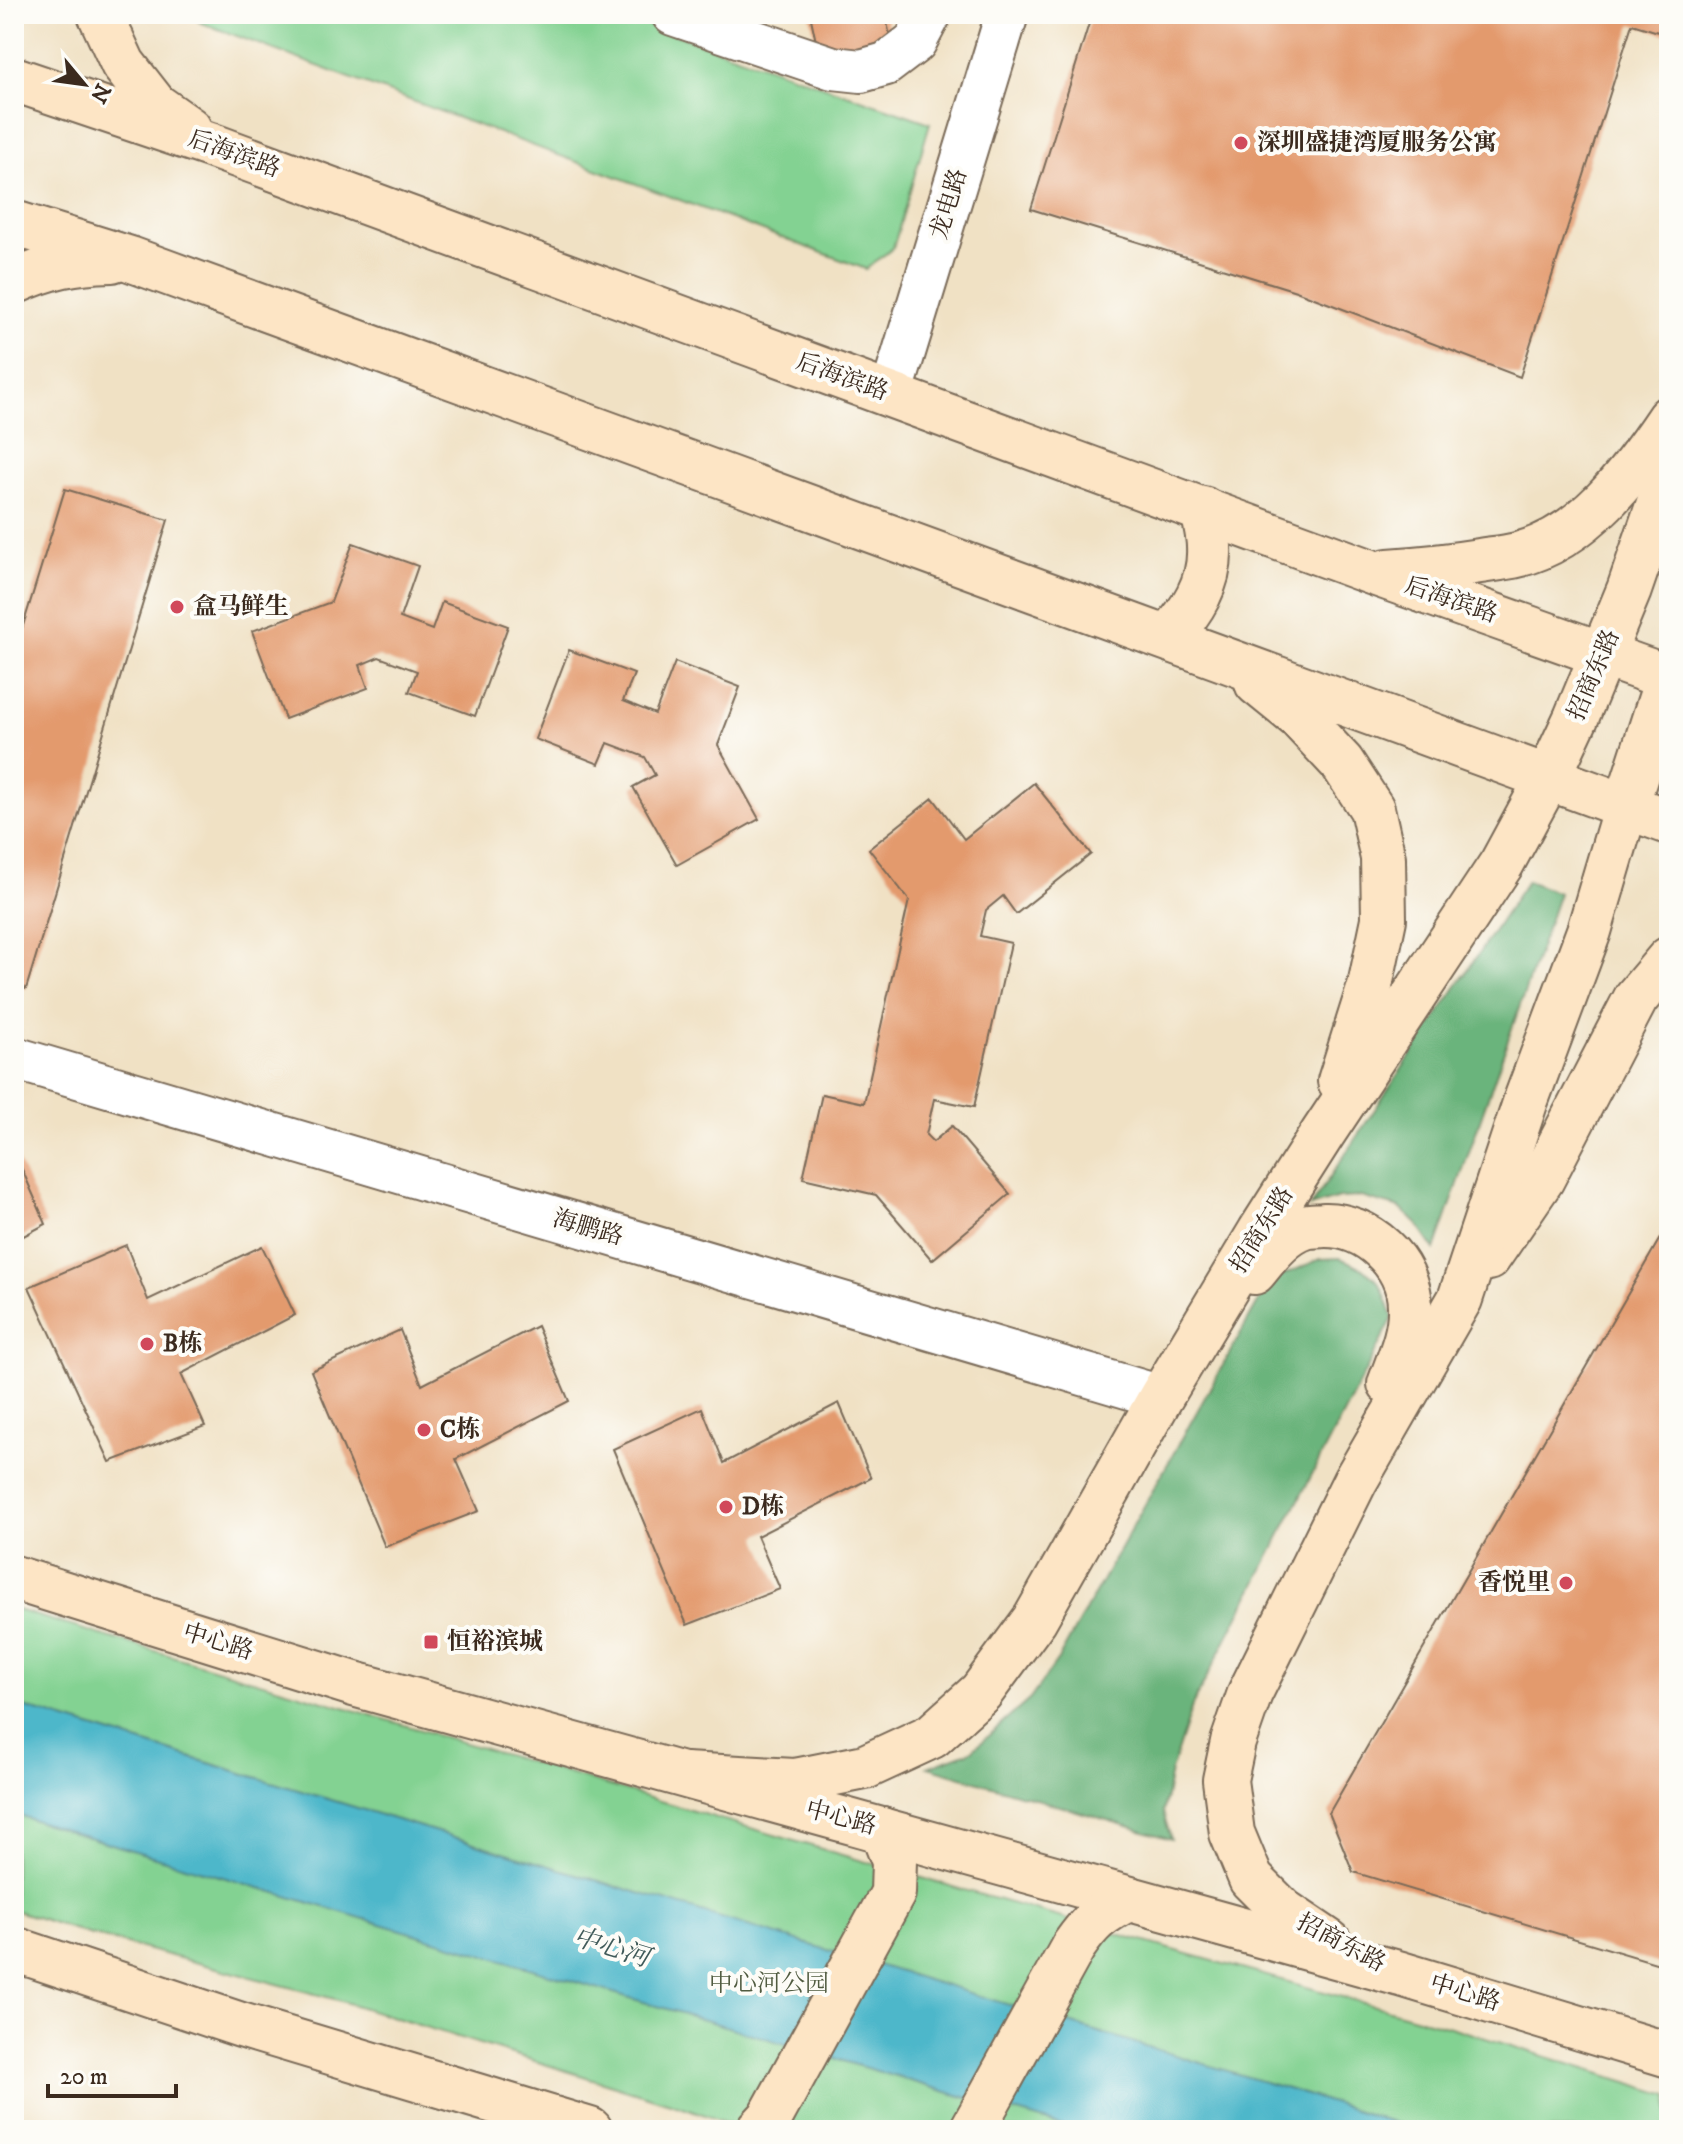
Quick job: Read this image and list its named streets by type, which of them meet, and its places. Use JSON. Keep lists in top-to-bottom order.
{
  "streets": {
    "main road": ["后海滨路", "招商东路", "中心路"],
    "street": ["龙电路", "海鹏路"]
  },
  "crossings": [
    ["后海滨路", "龙电路"],
    ["后海滨路", "招商东路"],
    ["招商东路", "海鹏路"],
    ["招商东路", "中心路"]
  ],
  "water": ["中心河"],
  "parks": ["中心河公园"],
  "places": {
    "other": [
      "深圳盛捷湾厦服务公寓",
      "盒马鲜生",
      "B栋",
      "C栋",
      "D栋",
      "香悦里"
    ],
    "transit": ["恒裕滨城"]
  },
  "scale_bar": "20 m",
  "north": "bottom right"
}
